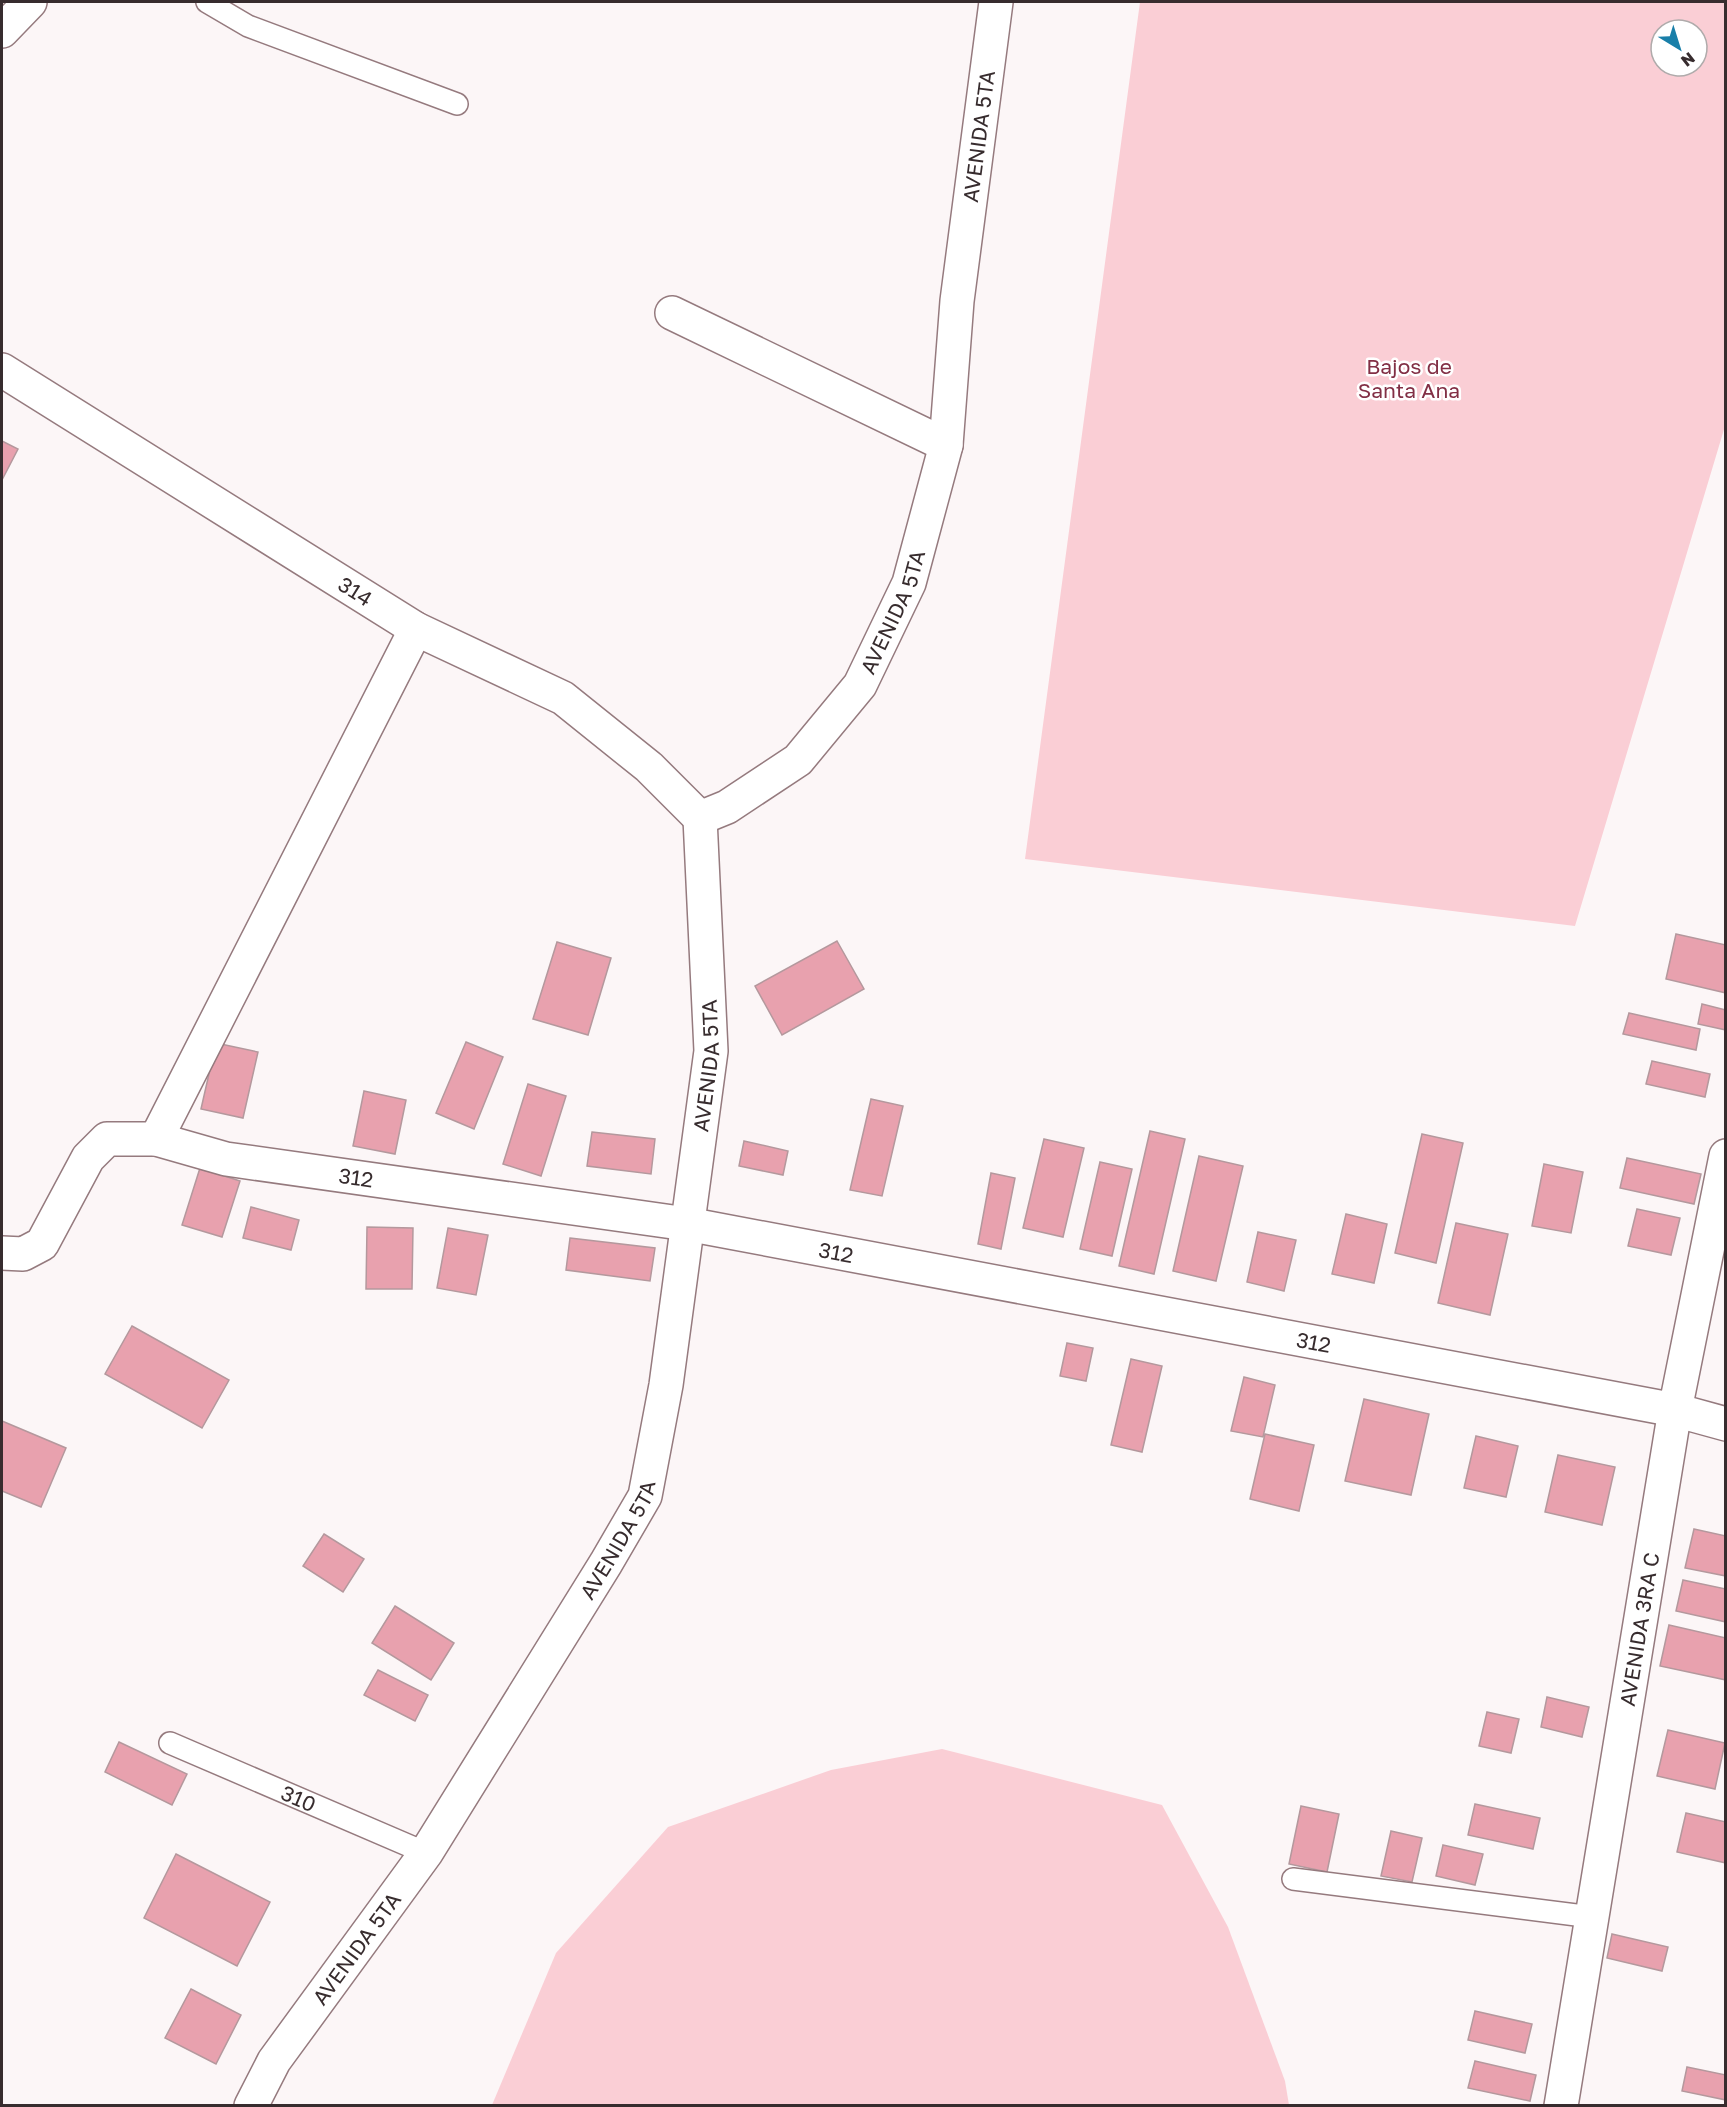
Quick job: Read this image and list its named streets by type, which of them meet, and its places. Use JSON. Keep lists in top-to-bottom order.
{
  "streets": {
    "street": [
      "AVENIDA 5TA",
      "314",
      "312",
      "AVENIDA 3RA C"
    ],
    "lane": ["310"]
  },
  "crossings": [
    ["AVENIDA 5TA", "314"],
    ["AVENIDA 5TA", "312"],
    ["AVENIDA 5TA", "310"],
    ["312", "AVENIDA 3RA C"]
  ],
  "parks": ["Bajos de Santa Ana"],
  "north": "bottom right"
}
